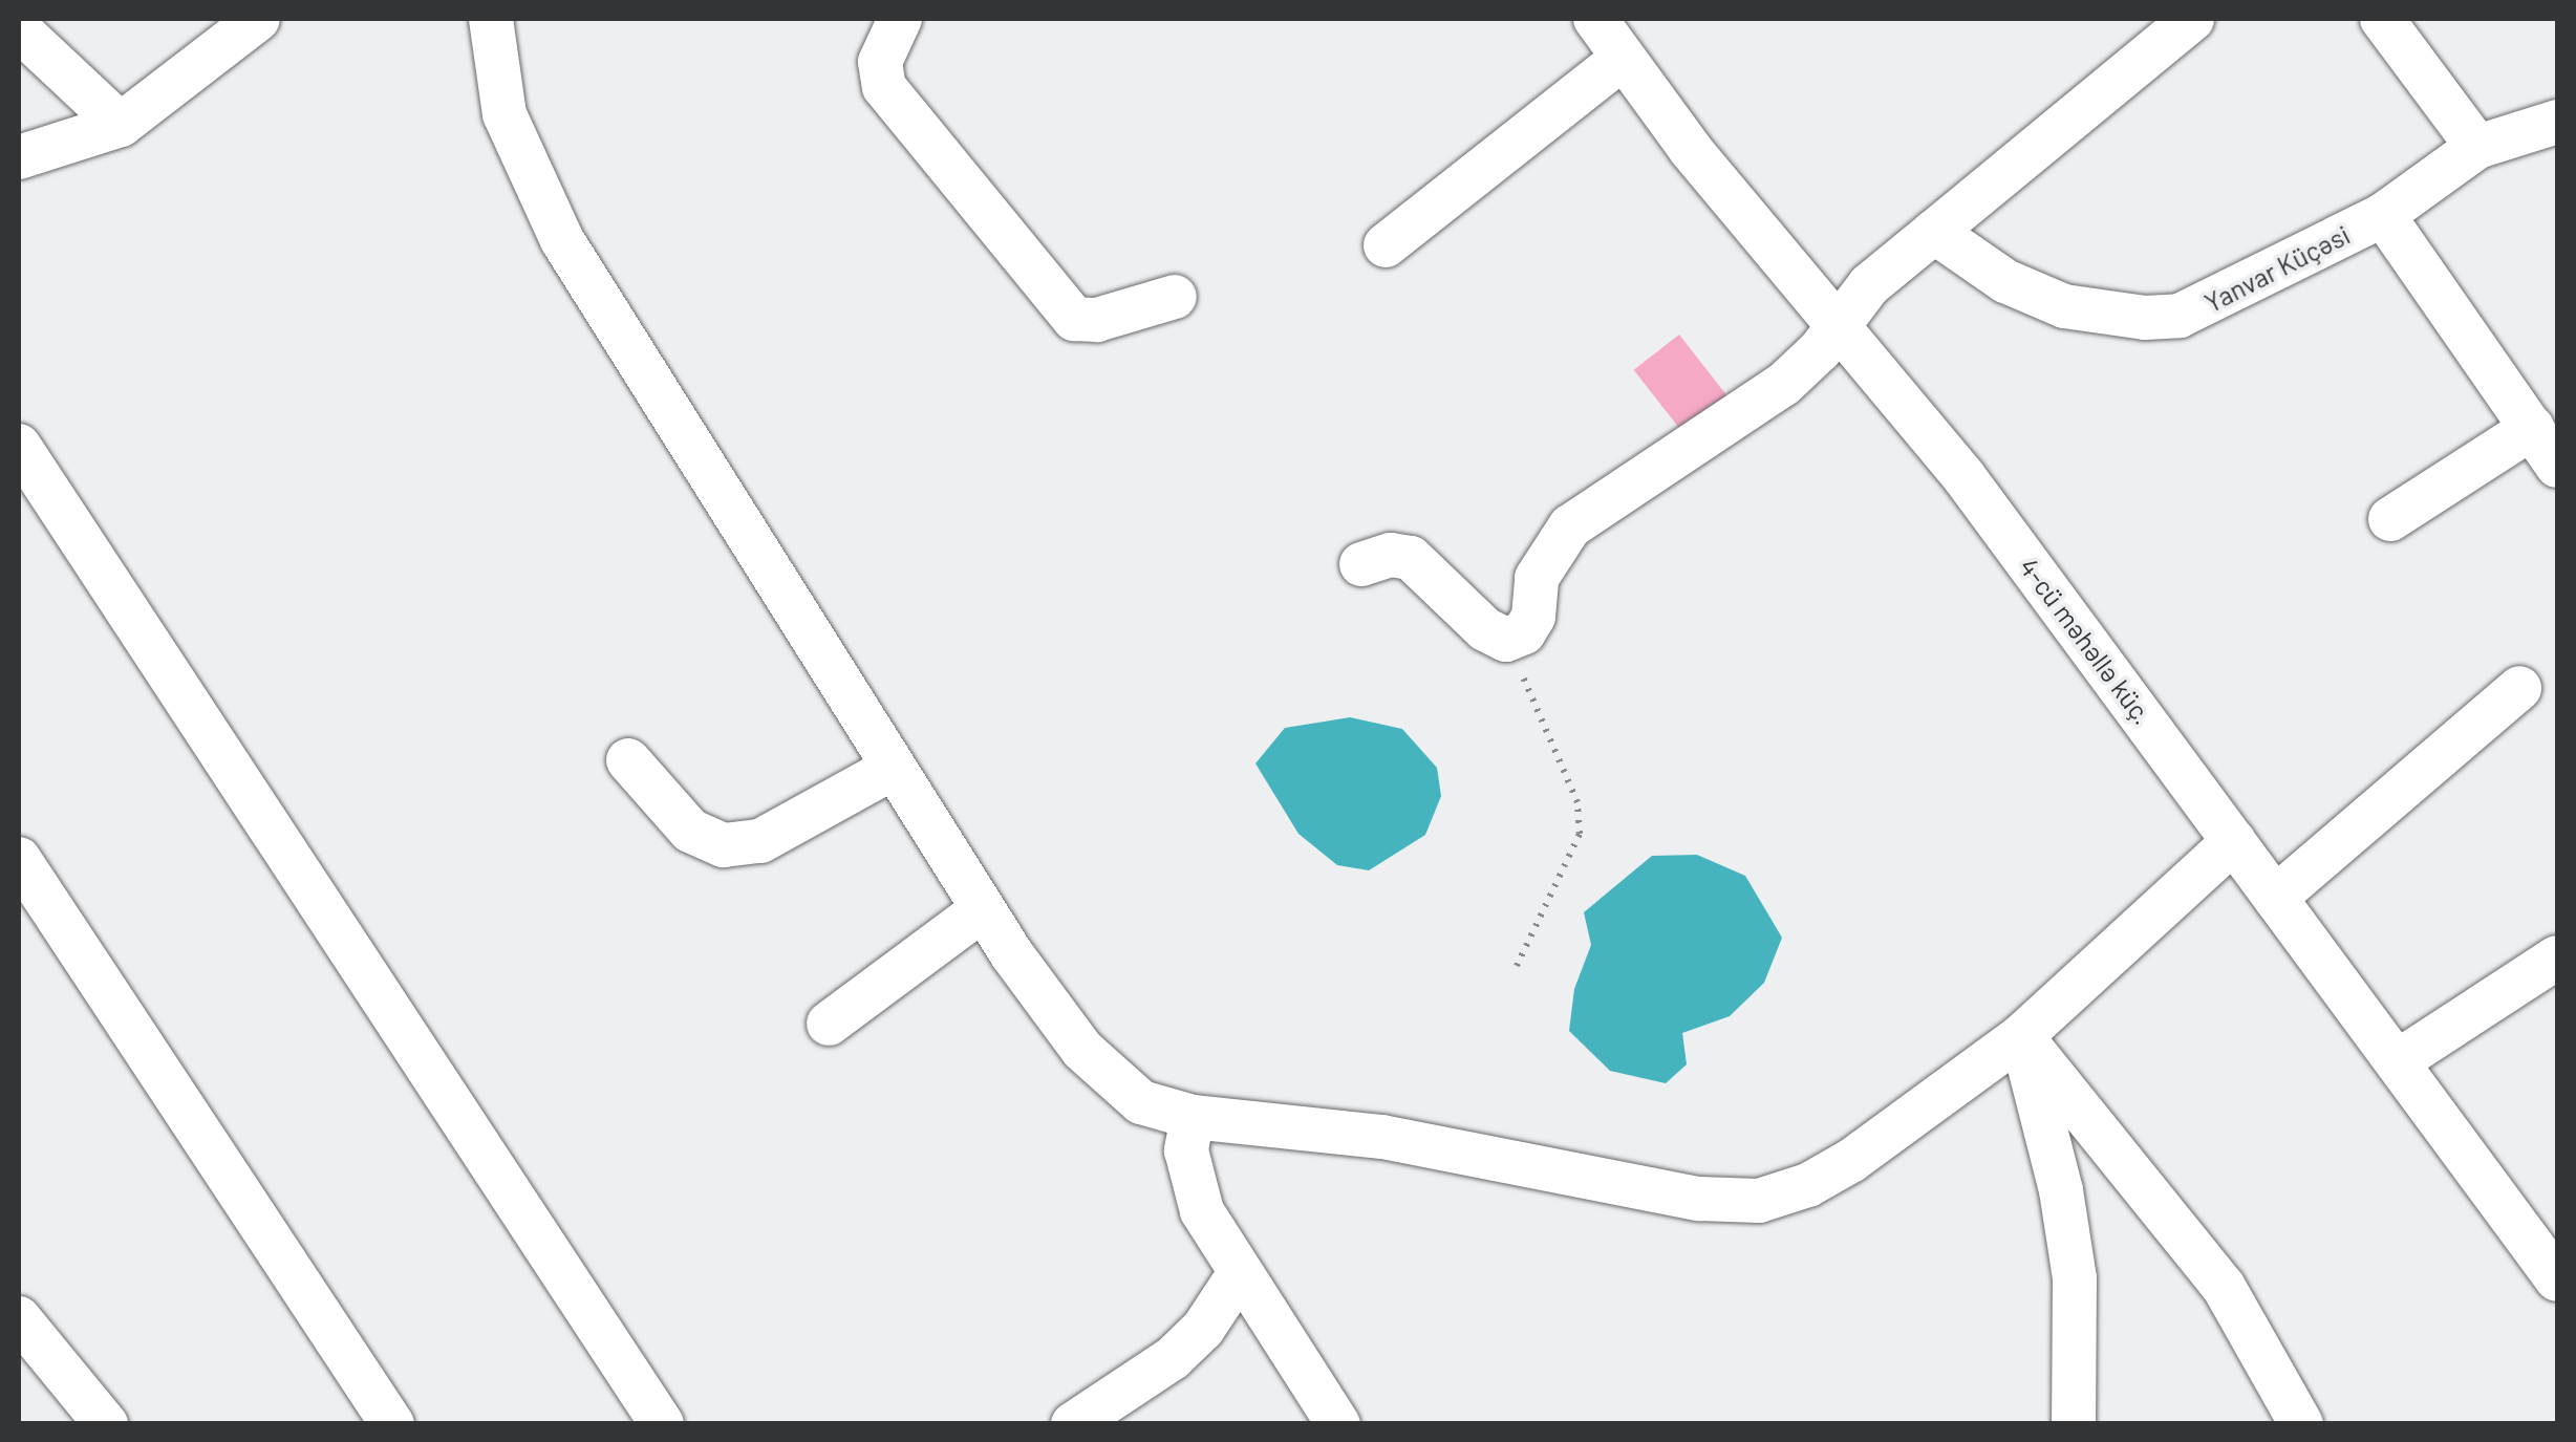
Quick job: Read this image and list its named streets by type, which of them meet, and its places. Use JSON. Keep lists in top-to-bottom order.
{
  "streets": {
    "street": ["Yanvar Küçəsi", "4-cü məhəllə küç."]
  }
}
